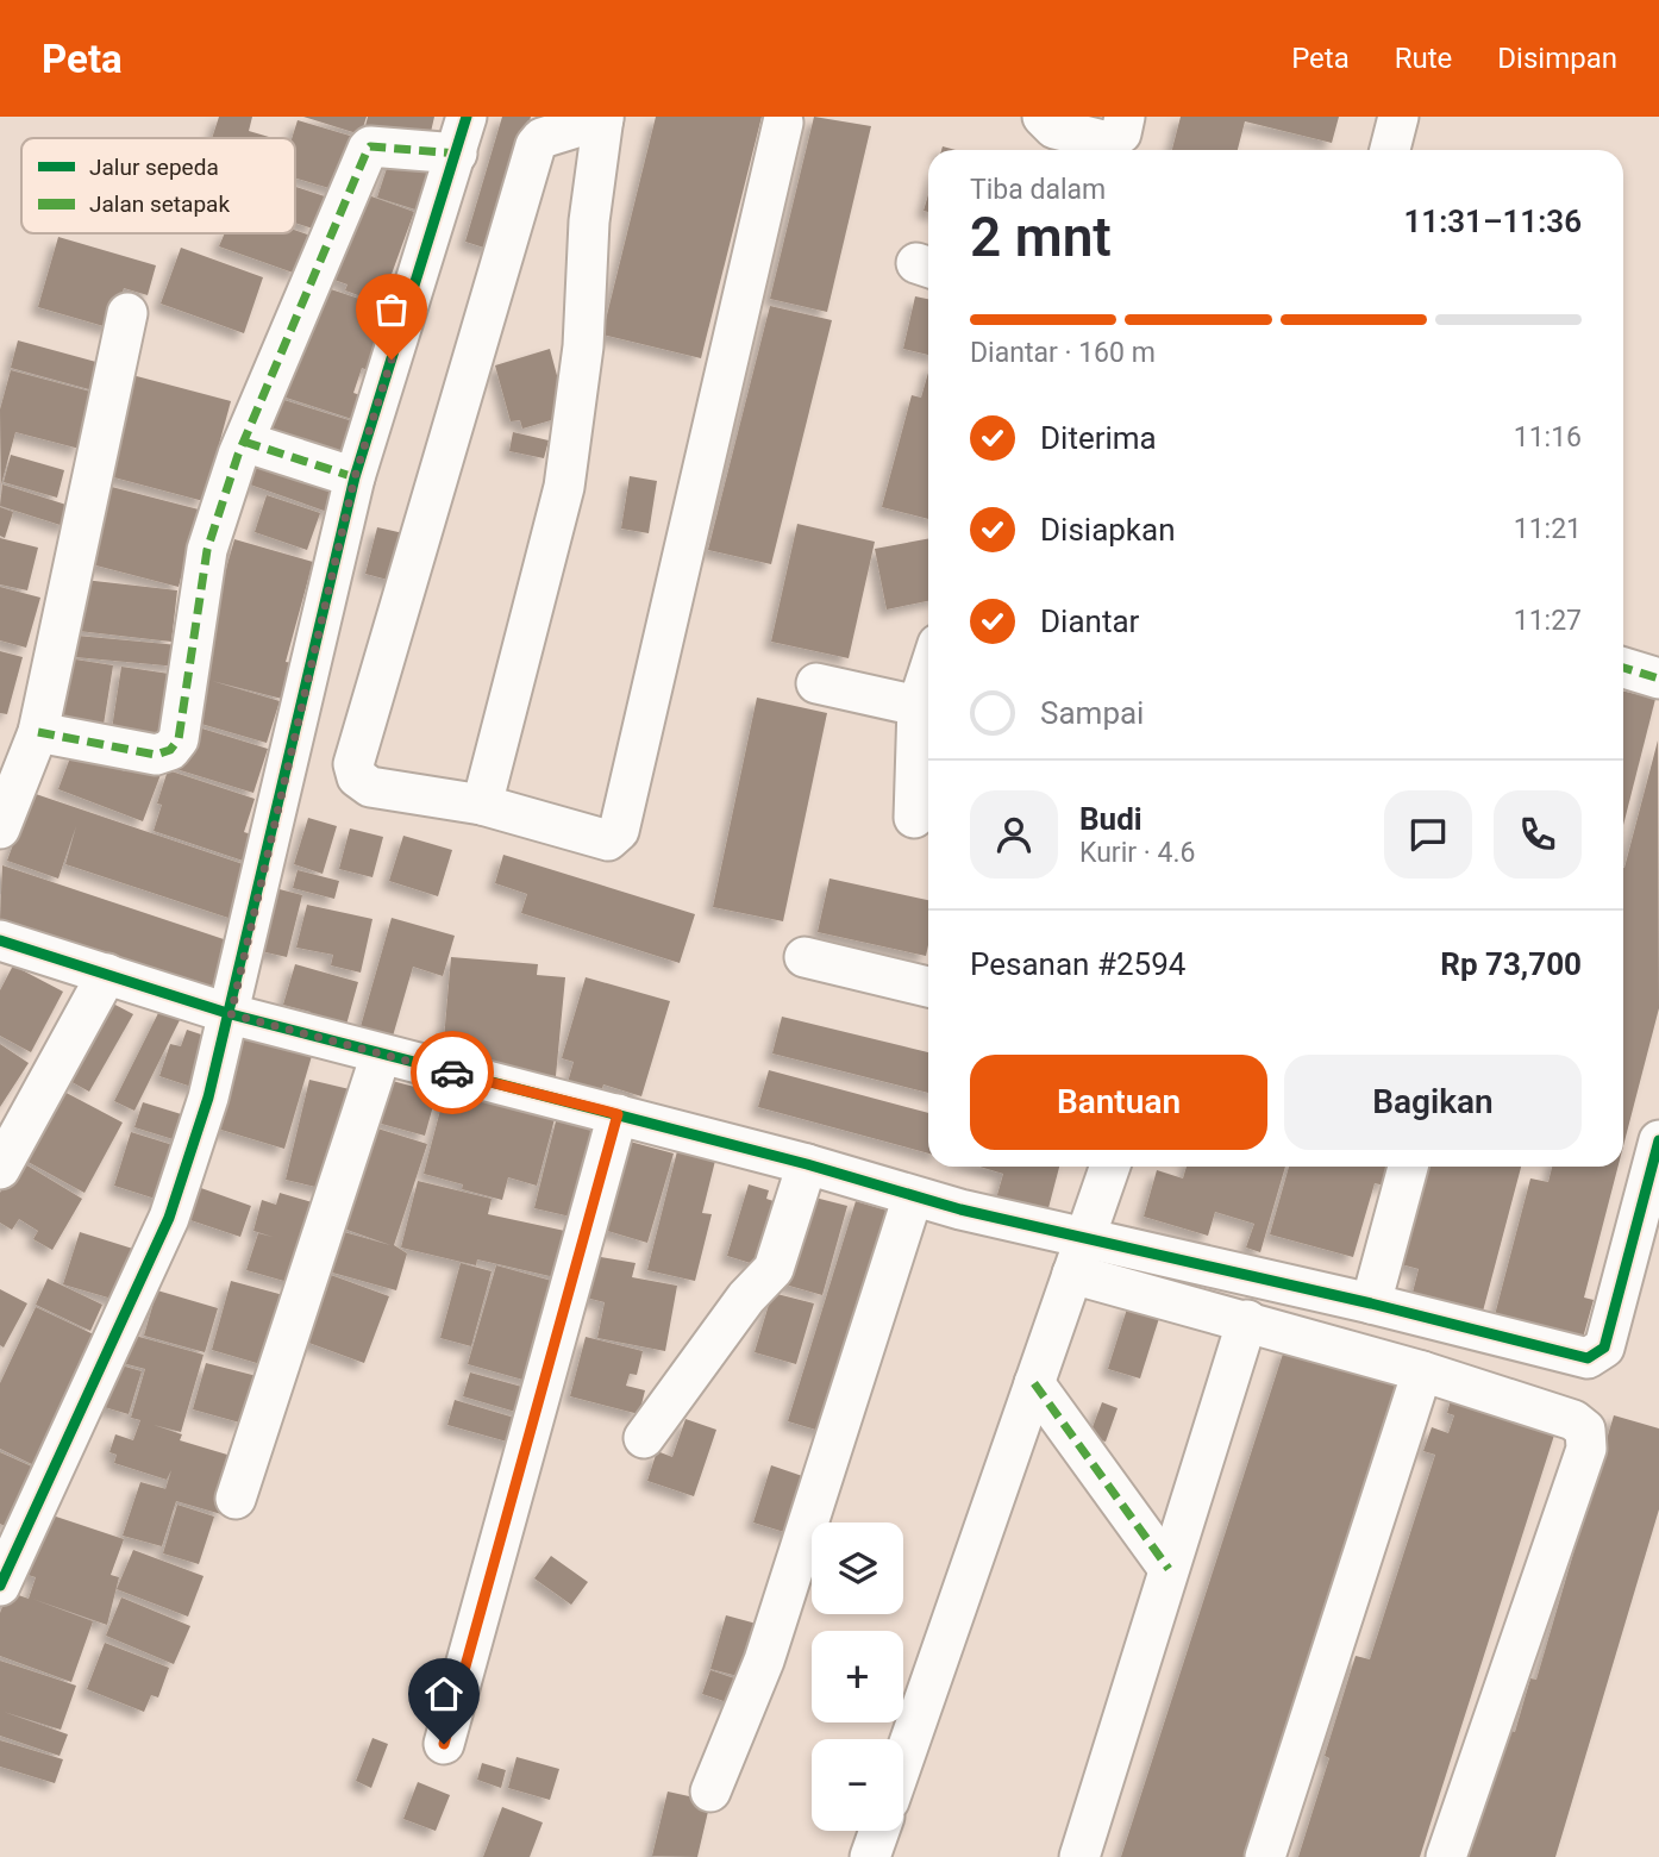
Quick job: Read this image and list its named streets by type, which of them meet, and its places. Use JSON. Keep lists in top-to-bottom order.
{
  "legend": ["Jalur sepeda", "Jalan setapak"],
  "page": {
    "header": "Peta",
    "nav": ["Peta", "Rute", "Disimpan"],
    "heading": ["2 mnt", "Tiba dalam", "11:31–11:36"],
    "panel": [
      "Budi",
      "Kurir · 4.6",
      "Pesanan #2594",
      "Rp 73,700"
    ],
    "bar": "Diantar · 160 m",
    "list": [
      ["Diterima", "11:16"],
      ["Disiapkan", "11:21"],
      ["Diantar", "11:27"],
      "Sampai"
    ],
    "buttons": ["Bantuan", "Bagikan"],
    "map_buttons": ["+", "−"]
  }
}
